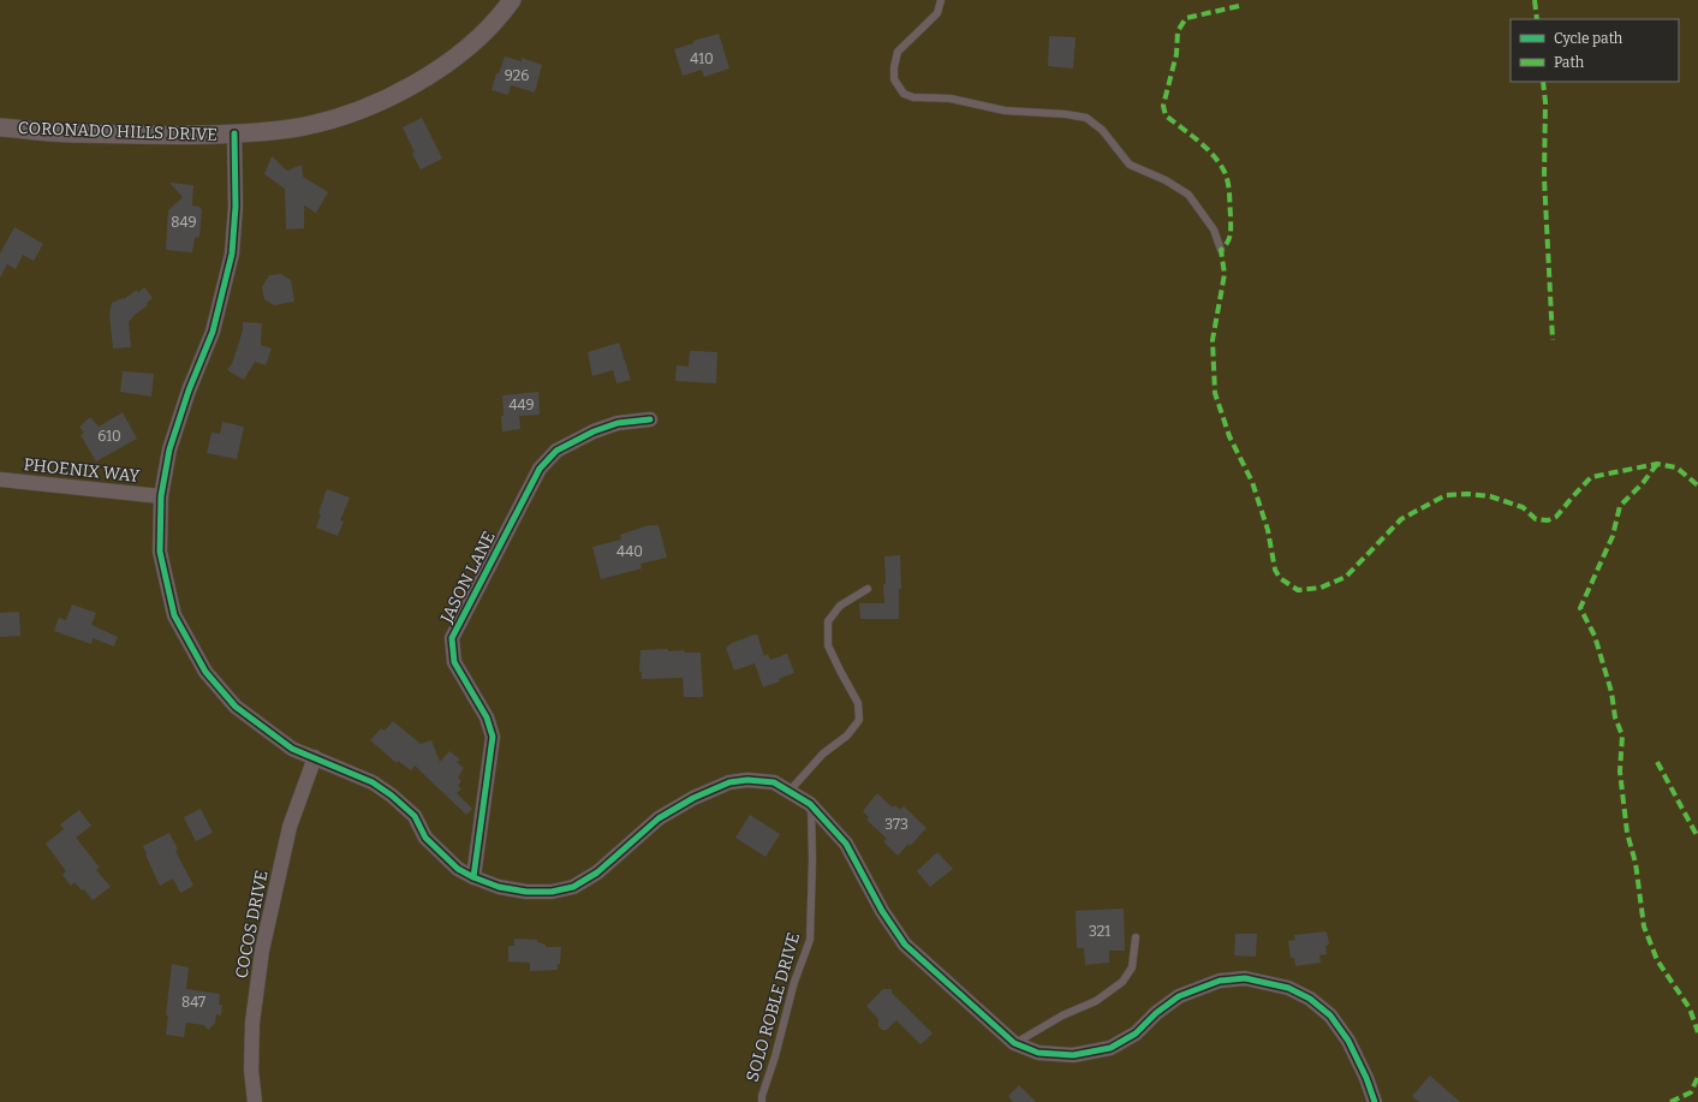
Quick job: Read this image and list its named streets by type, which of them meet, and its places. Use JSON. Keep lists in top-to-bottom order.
{
  "streets": {
    "street": [
      "CORONADO HILLS DRIVE",
      "PHOENIX WAY",
      "JASON LANE",
      "COCOS DRIVE"
    ],
    "lane": ["SOLO ROBLE DRIVE"]
  },
  "house_numbers": [
    "410",
    "926",
    "849",
    "449",
    "610",
    "440",
    "373",
    "321",
    "847"
  ],
  "legend": ["Cycle path", "Path"]
}
